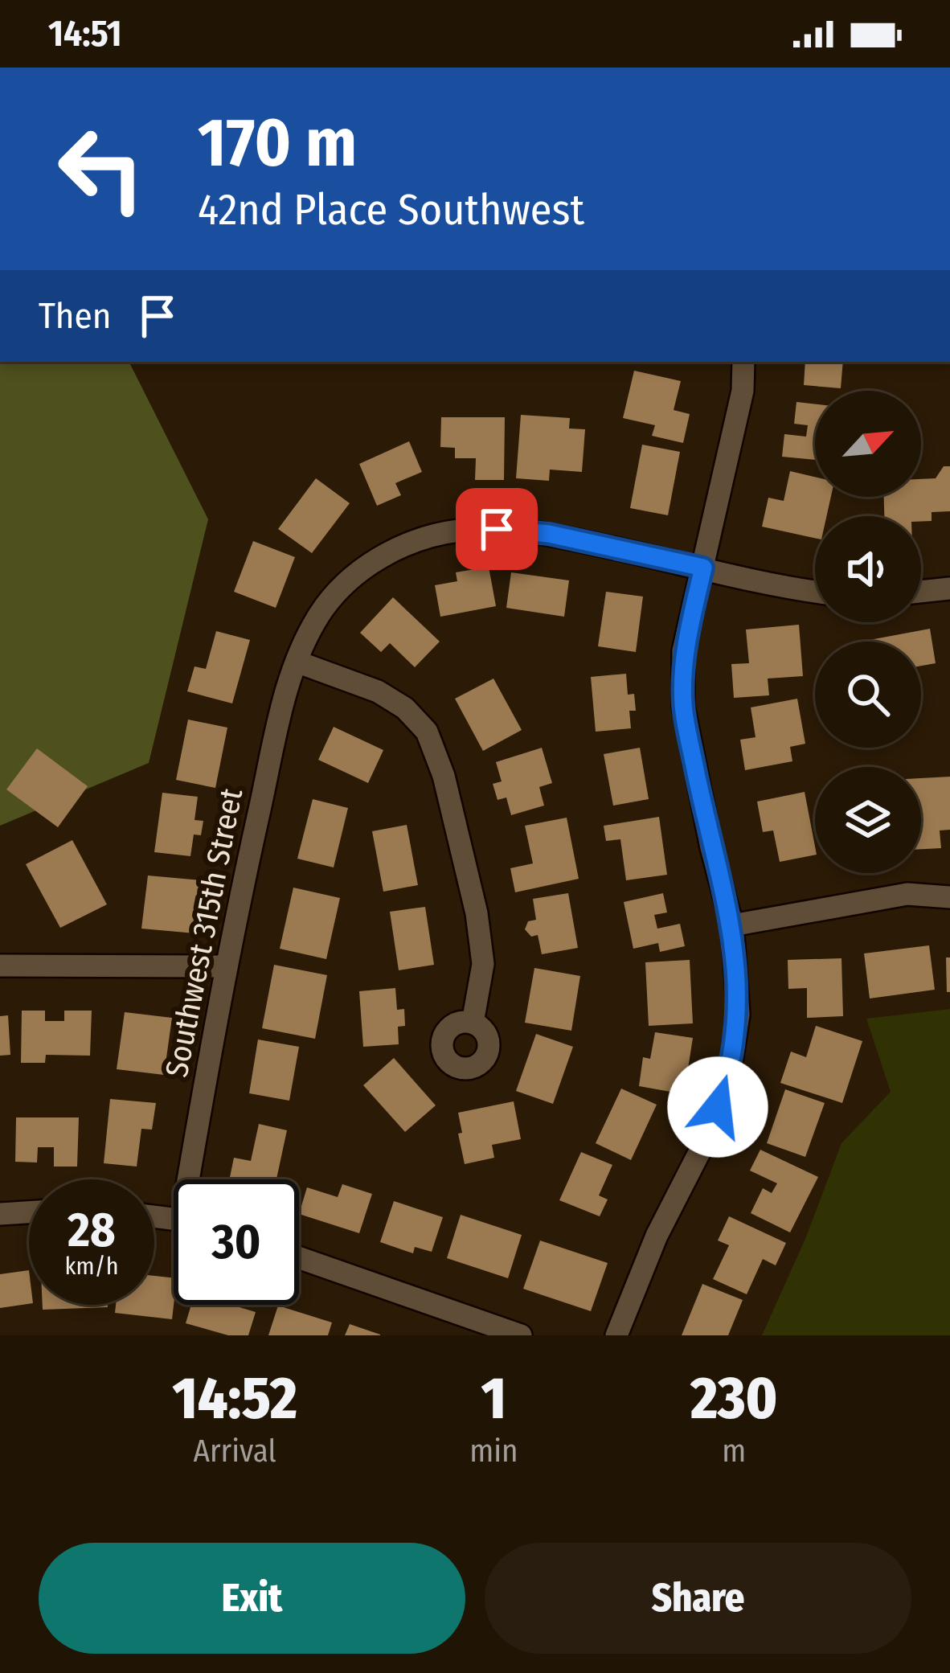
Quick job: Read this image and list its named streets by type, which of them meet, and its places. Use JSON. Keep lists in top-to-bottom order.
{
  "streets": {
    "street": ["Southwest 315th Street"]
  },
  "north": "top right",
  "page": {
    "status": "14:51",
    "turn": ["170 m", "42nd Place Southwest"],
    "then": "Then",
    "speed": "28 km/h",
    "limit": "30",
    "eta": [
      "14:52",
      "Arrival",
      "1",
      "min",
      "230",
      "m"
    ],
    "buttons": ["Exit", "Share"]
  }
}
